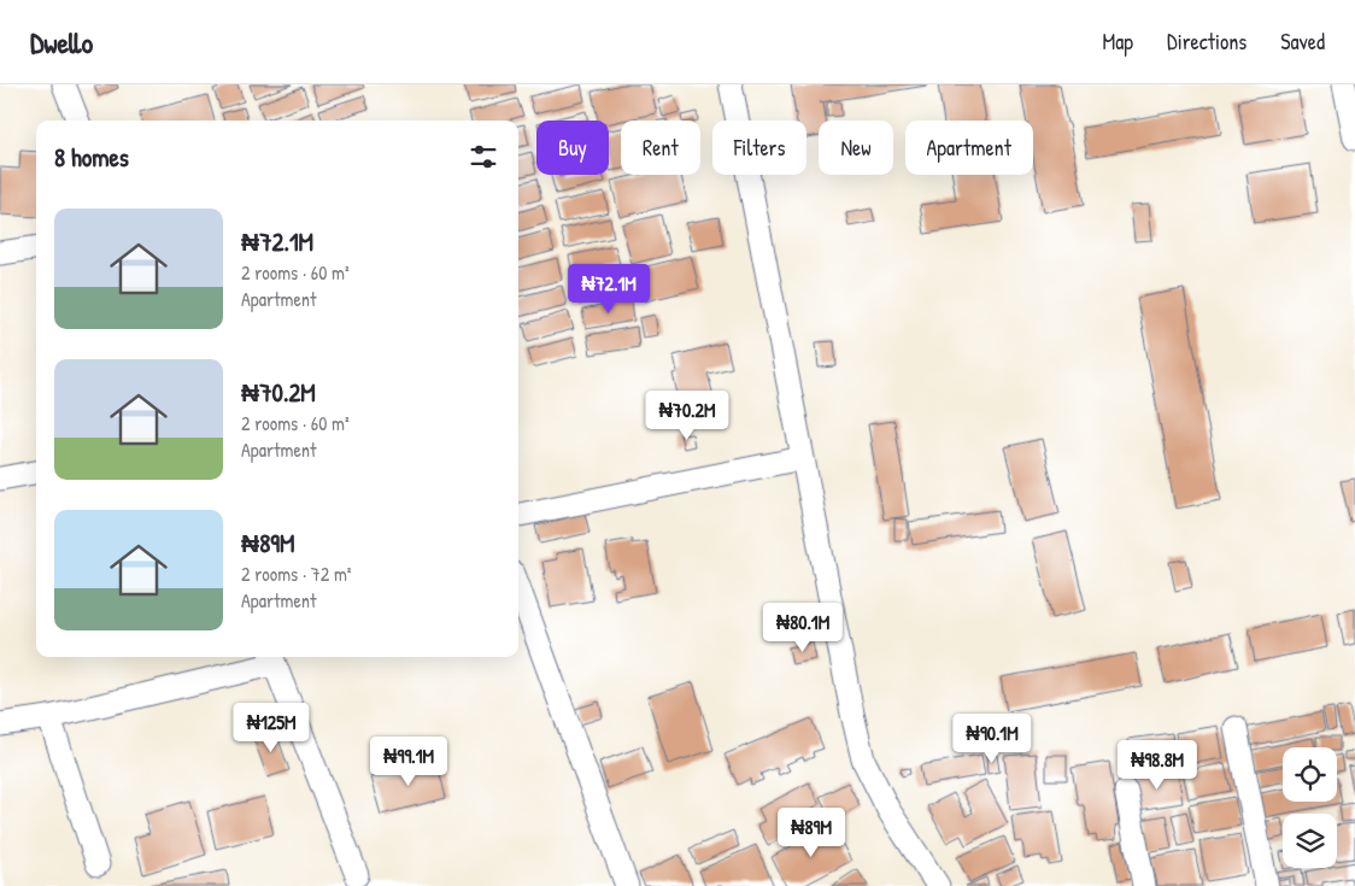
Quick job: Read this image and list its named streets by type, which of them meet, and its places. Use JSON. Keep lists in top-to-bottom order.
{
  "page": {
    "header": "Dwello",
    "nav": ["Map", "Directions", "Saved"],
    "chip": [
      "Buy",
      "Rent",
      "Filters",
      "New",
      "Apartment"
    ],
    "heading": "8 homes",
    "list": [
      {
        "name": "₦72.1M",
        "note": "2 rooms · 60 m² · Apartment"
      },
      {
        "name": "₦70.2M",
        "note": "2 rooms · 60 m² · Apartment"
      },
      {
        "name": "₦89M",
        "note": "2 rooms · 72 m² · Apartment"
      }
    ],
    "price": [
      "₦72.1M",
      "₦70.2M",
      "₦80.1M",
      "₦125M",
      "₦90.1M",
      "₦99.1M",
      "₦98.8M",
      "₦89M"
    ]
  }
}
